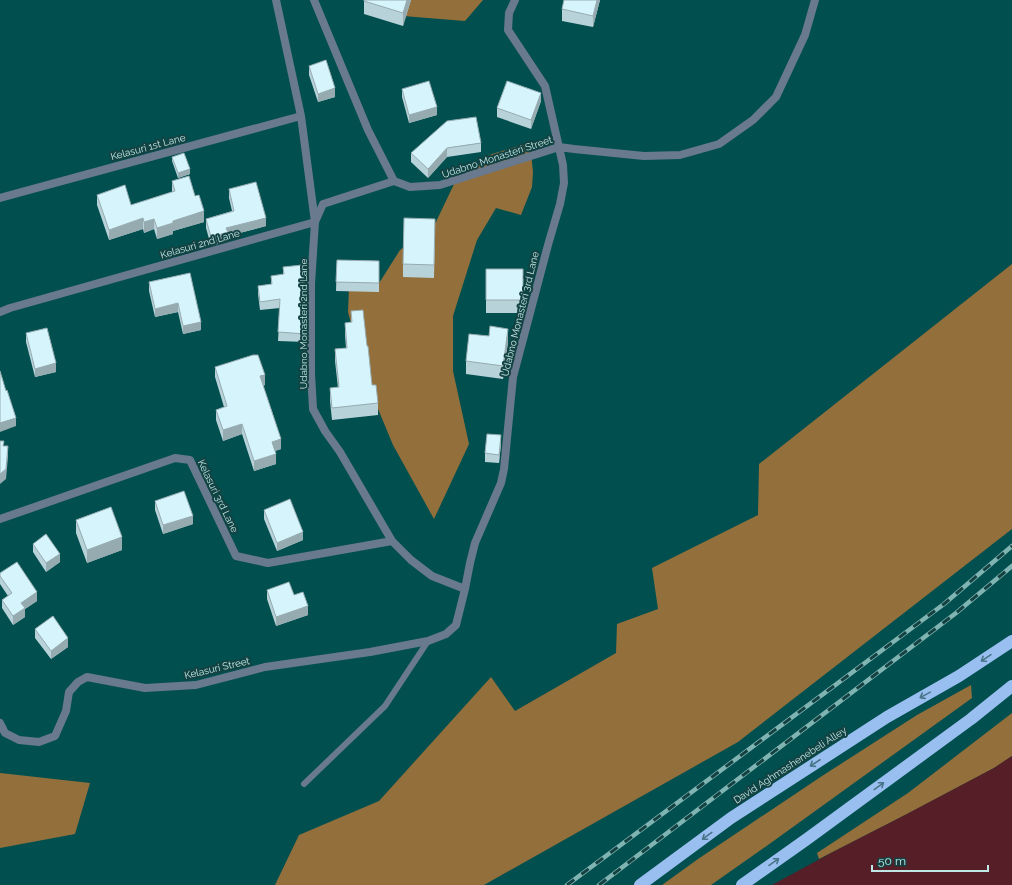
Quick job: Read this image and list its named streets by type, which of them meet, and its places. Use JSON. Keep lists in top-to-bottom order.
{
  "streets": {
    "highway": ["David Aghmashenebeli Alley"],
    "street": [
      "Kelasuri 1st Lane",
      "Udabno Monasteri Street",
      "Kelasuri 2nd Lane",
      "Udabno Monasteri 3rd Lane",
      "Udabno Monasteri 2nd Lane",
      "Kelasuri 3rd Lane",
      "Kelasuri Street"
    ]
  },
  "crossings": [
    ["Kelasuri 1st Lane", "Udabno Monasteri 2nd Lane"],
    ["Udabno Monasteri Street", "Udabno Monasteri 3rd Lane"],
    ["Kelasuri 2nd Lane", "Udabno Monasteri 2nd Lane"],
    ["Udabno Monasteri 3rd Lane", "Udabno Monasteri 2nd Lane"],
    ["Udabno Monasteri 3rd Lane", "Kelasuri Street"],
    ["Udabno Monasteri 2nd Lane", "Kelasuri 3rd Lane"]
  ],
  "scale_bar": "50 m"
}
